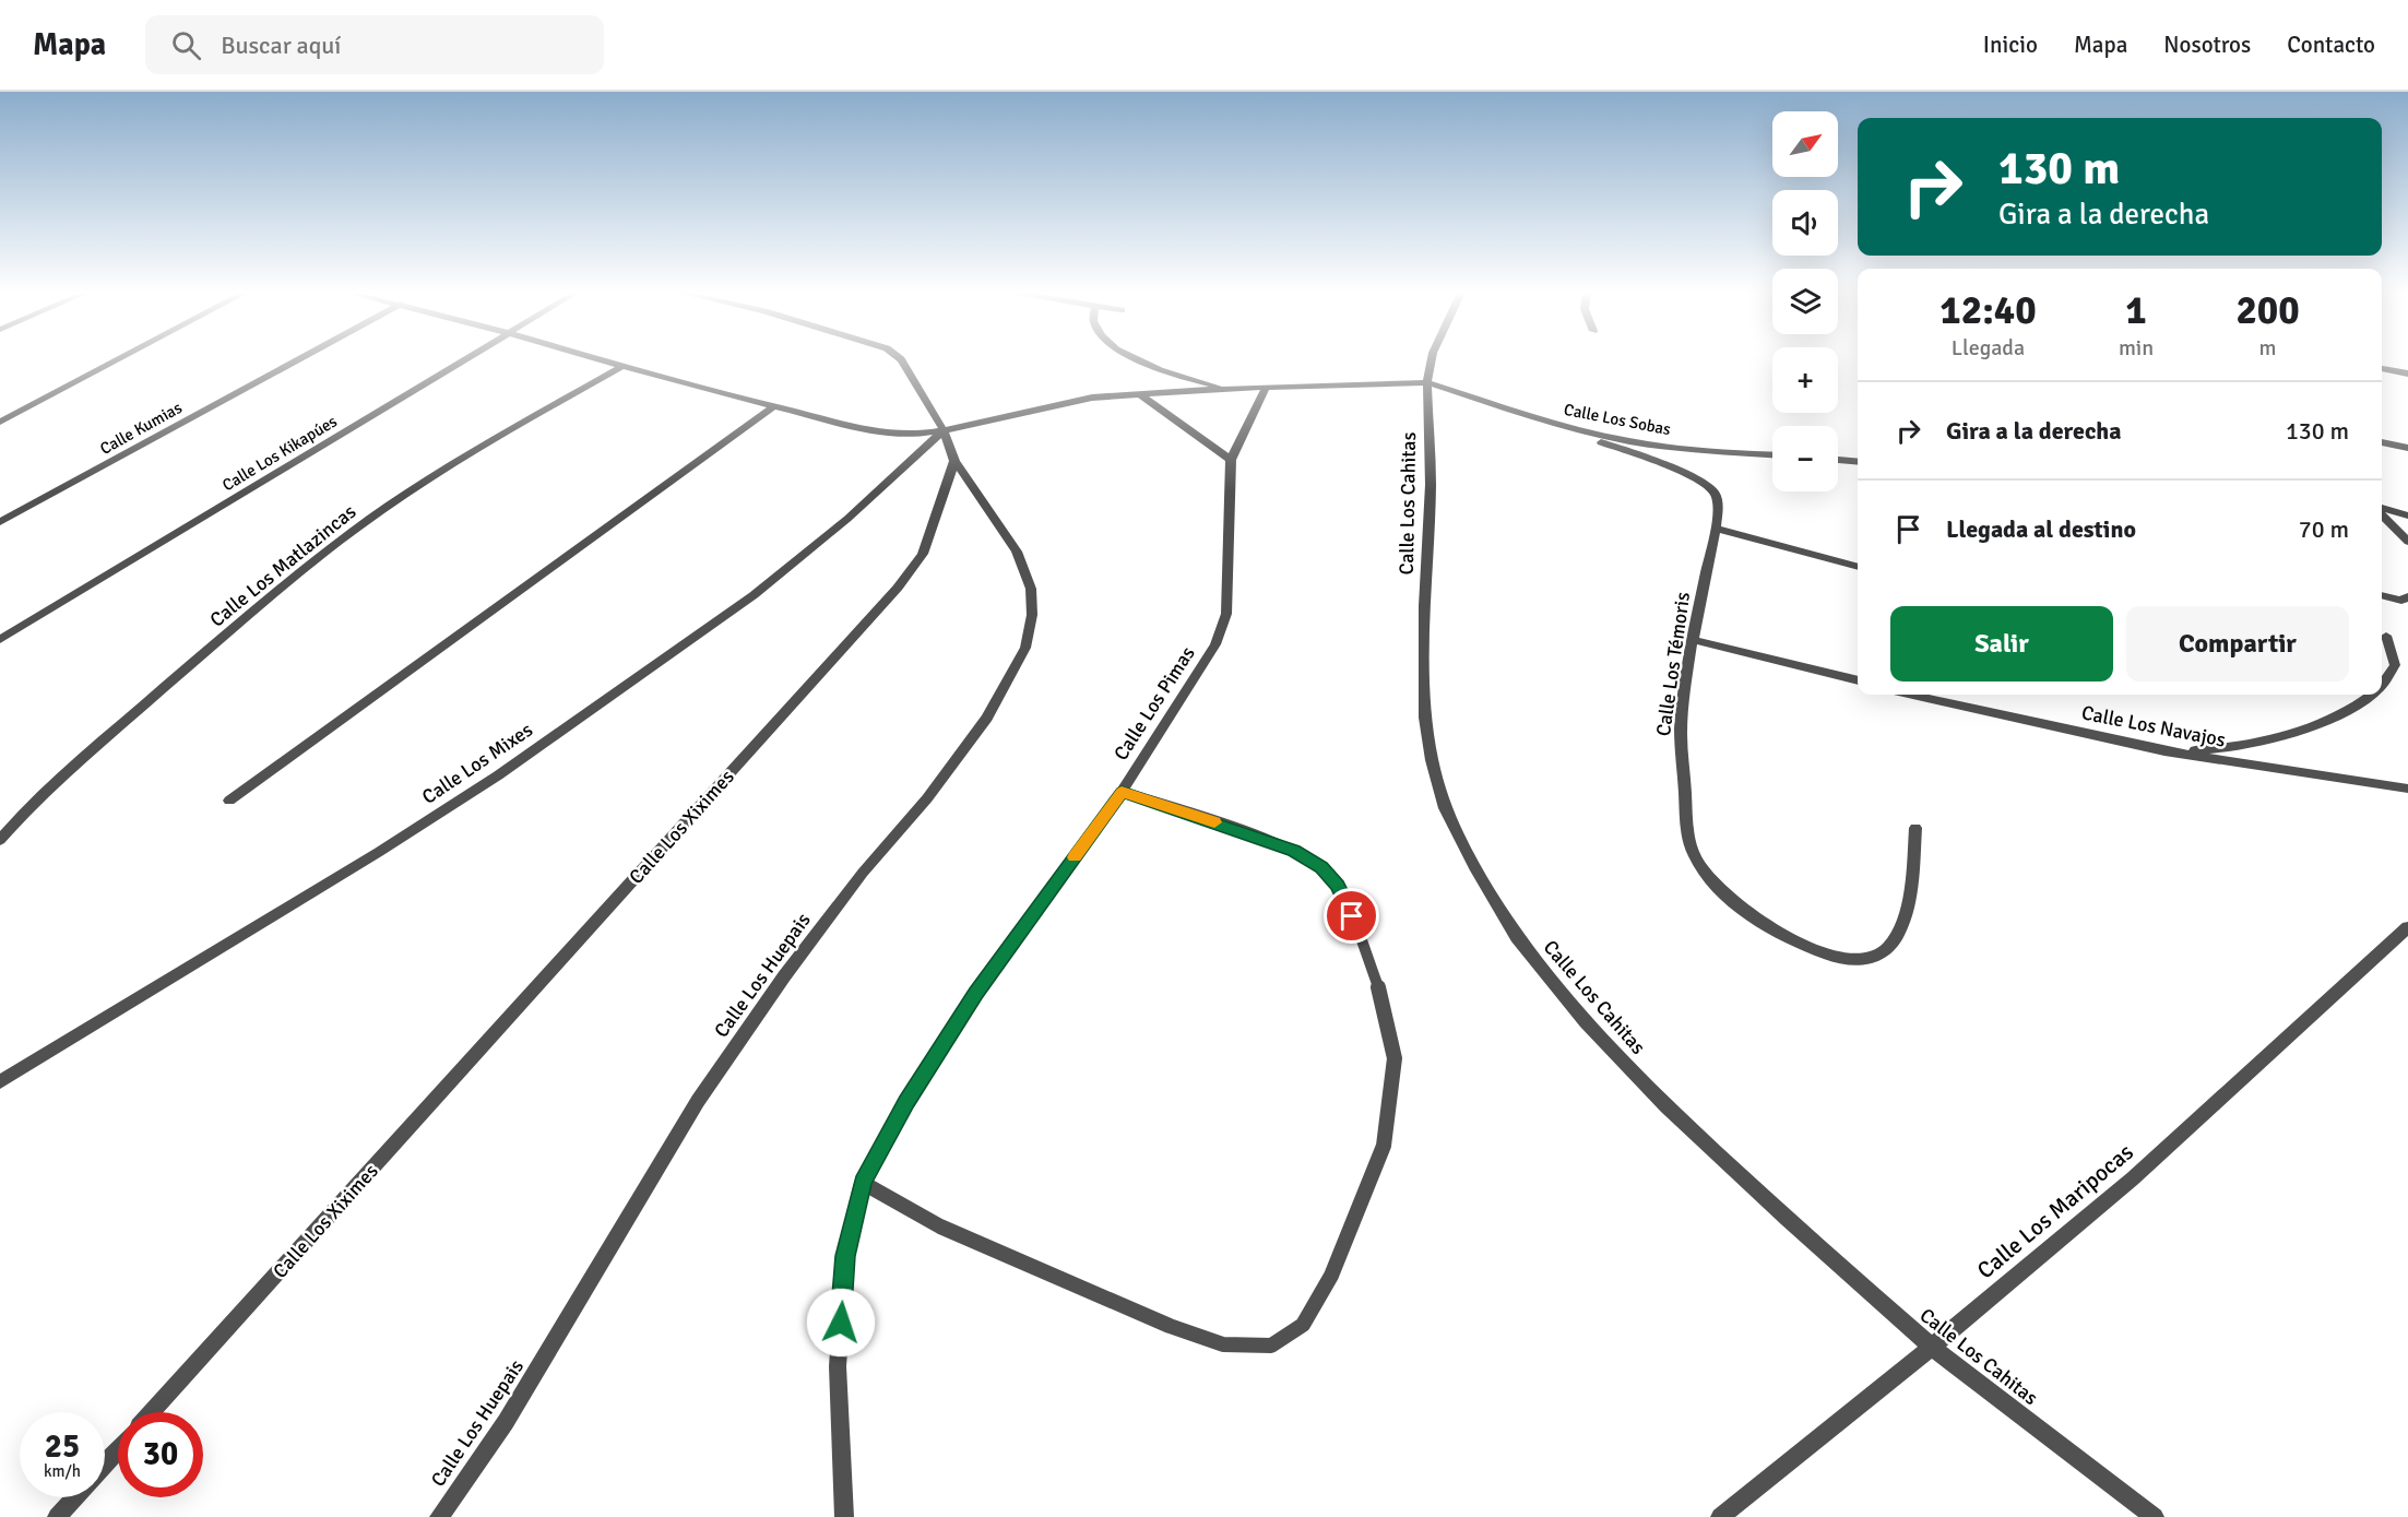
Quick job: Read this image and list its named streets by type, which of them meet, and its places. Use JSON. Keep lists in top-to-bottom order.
{
  "streets": {
    "street": [
      "Calle Los Sobas",
      "Calle Kumias",
      "Calle Los Kikapúes",
      "Calle Los Cahitas",
      "Calle Los Matlazincas",
      "Calle Los Témoris",
      "Calle Los Pimas",
      "Calle Los Navajos",
      "Calle Los Mixes",
      "Calle Los Xiximes",
      "Calle Los Huepais",
      "Calle Los Maripocas"
    ]
  },
  "crossings": [
    ["Calle Los Sobas", "Calle Los Cahitas"],
    ["Calle Los Sobas", "Calle Los Matlazincas"],
    ["Calle Los Sobas", "Calle Los Témoris"],
    ["Calle Los Sobas", "Calle Los Pimas"],
    ["Calle Los Sobas", "Calle Los Mixes"],
    ["Calle Los Cahitas", "Calle Los Maripocas"],
    ["Calle Los Xiximes", "Calle Los Huepais"]
  ],
  "north": "top right",
  "page": {
    "header": "Mapa",
    "search": "Buscar aquí",
    "nav": [
      "Inicio",
      "Mapa",
      "Nosotros",
      "Contacto"
    ],
    "map_buttons": ["+", "−"],
    "turn": ["130 m", "Gira a la derecha"],
    "eta": [
      "12:40",
      "Llegada",
      "1",
      "min",
      "200",
      "m"
    ],
    "list": [
      {
        "name": "Gira a la derecha",
        "value": "130 m"
      },
      {
        "name": "Llegada al destino",
        "value": "70 m"
      }
    ],
    "buttons": ["Salir", "Compartir"],
    "speed": "25 km/h",
    "limit": "30"
  }
}
